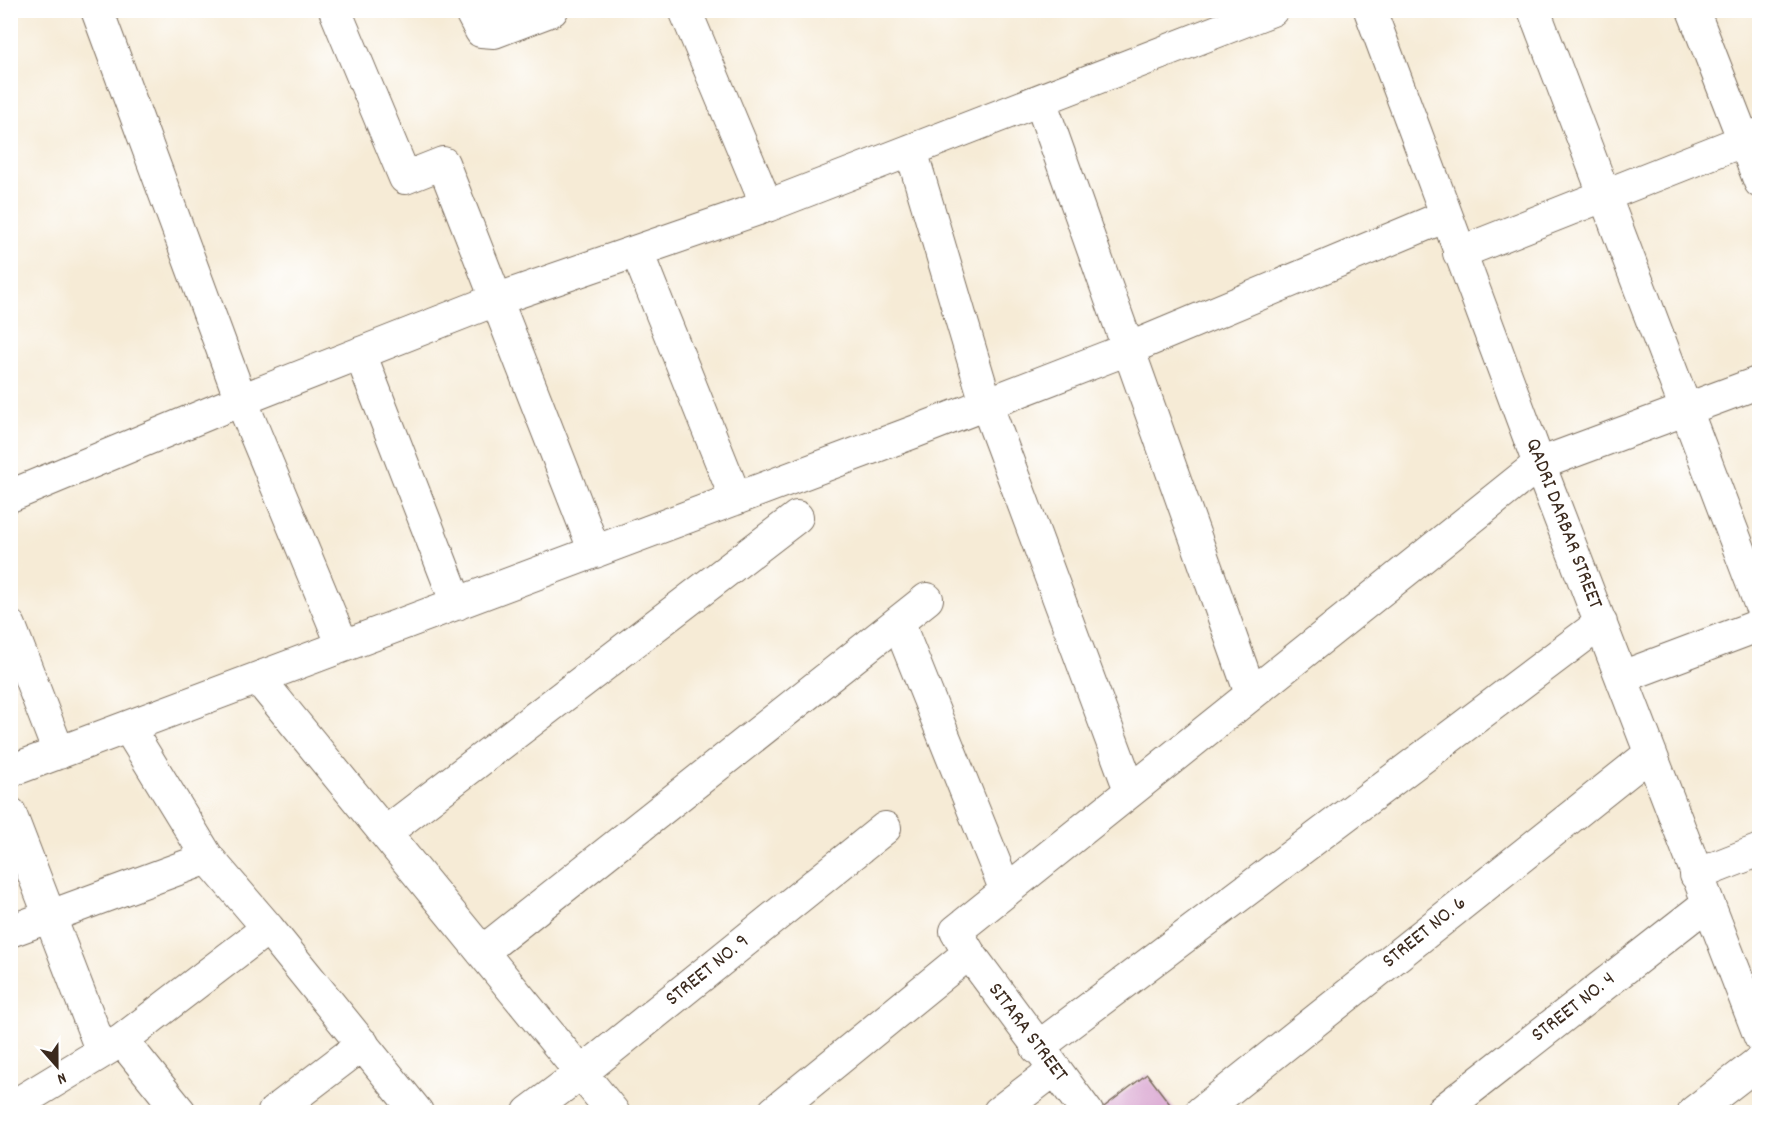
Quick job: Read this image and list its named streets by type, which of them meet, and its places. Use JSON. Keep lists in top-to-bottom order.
{
  "streets": {
    "street": [
      "QADRI DARBAR STREET",
      "STREET NO. 6",
      "STREET NO. 9",
      "STREET NO. 4",
      "SITARA STREET"
    ]
  },
  "crossings": [
    ["QADRI DARBAR STREET", "STREET NO. 6"],
    ["QADRI DARBAR STREET", "STREET NO. 4"]
  ],
  "north": "bottom"
}
